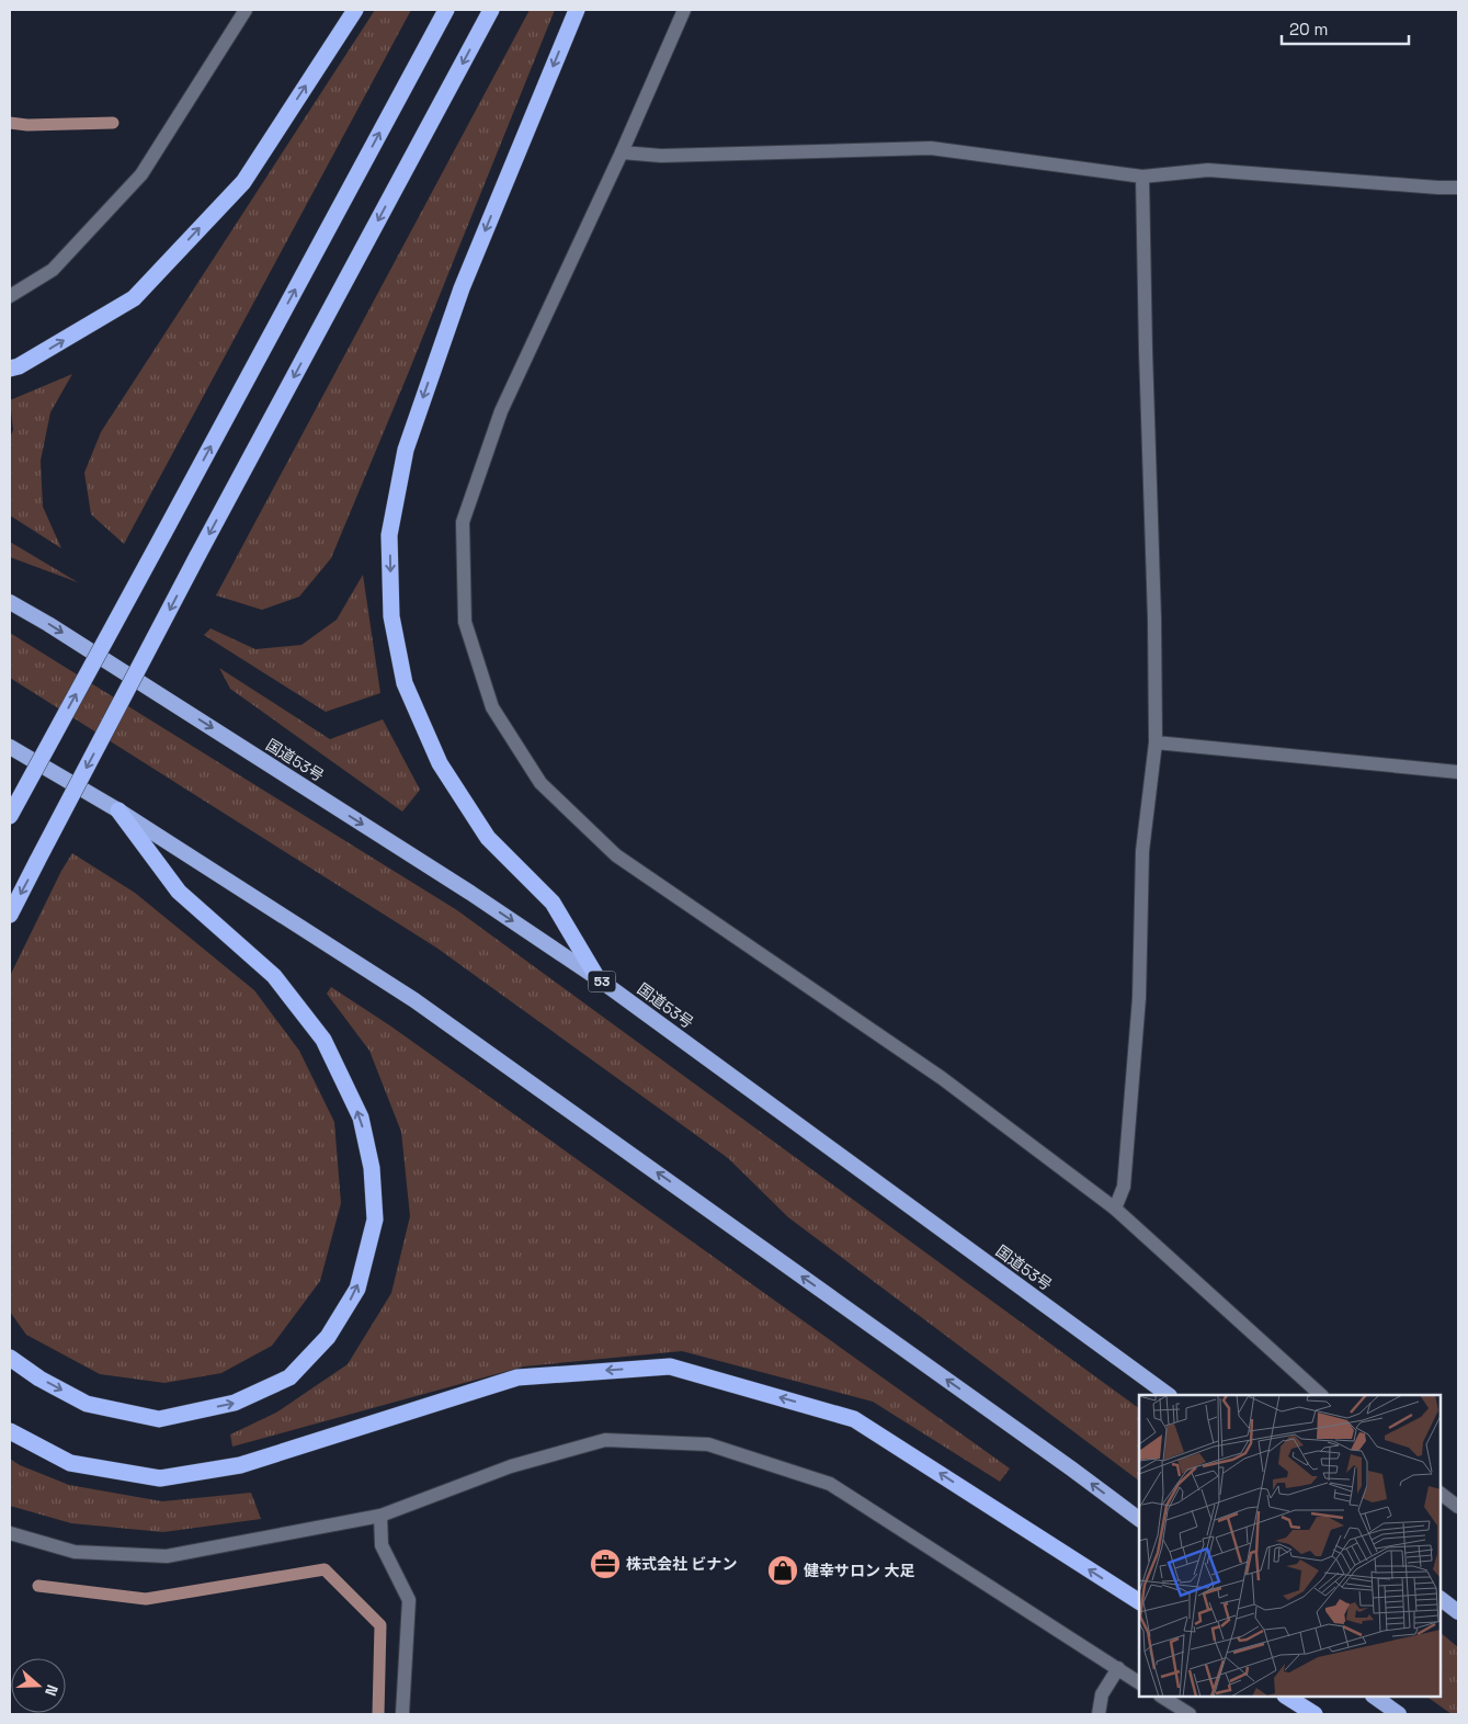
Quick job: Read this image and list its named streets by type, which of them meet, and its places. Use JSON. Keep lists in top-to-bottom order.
{
  "streets": {
    "highway": ["国道53号", "53"]
  },
  "places": {
    "office": ["株式会社 ビナン"],
    "shop": ["健幸サロン 大足"]
  },
  "scale_bar": "20 m",
  "north": "right"
}
